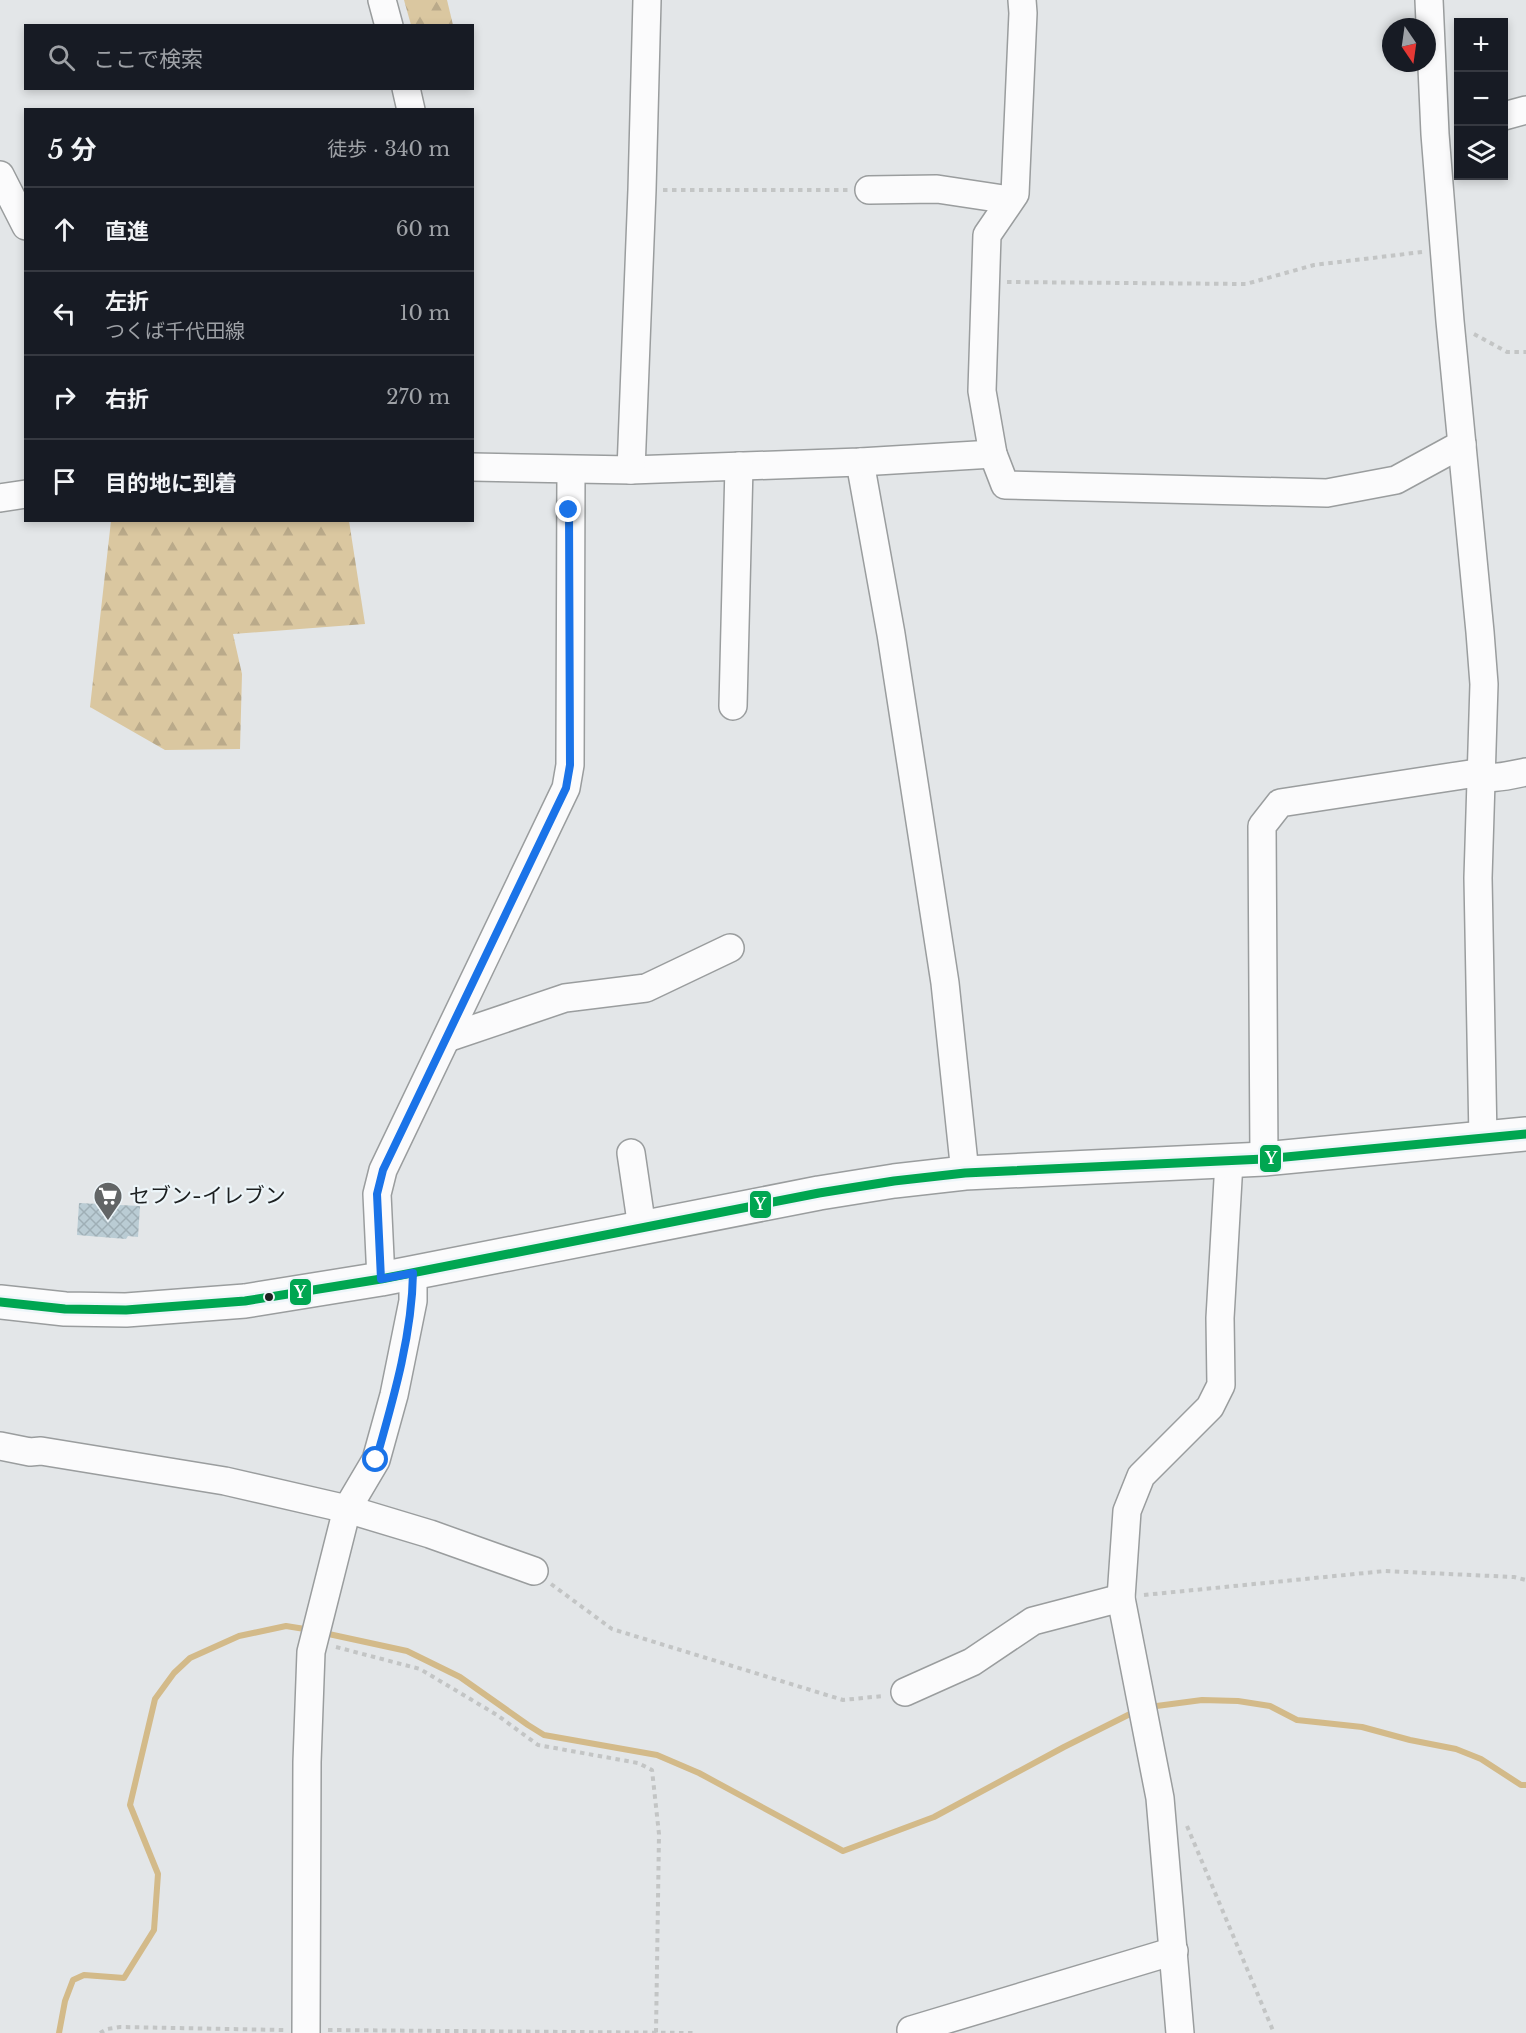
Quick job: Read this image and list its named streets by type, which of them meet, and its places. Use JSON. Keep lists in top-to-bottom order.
{
  "places": {
    "supermarket": ["セブン-イレブン"]
  },
  "lines": ["transit line Y"],
  "north": "bottom",
  "page": {
    "map_buttons": ["+", "−"],
    "search": "ここで検索",
    "heading": ["5 分", "徒歩 · 340 m"],
    "list": [
      ["直進", "60 m"],
      ["左折", "つくば千代田線", "10 m"],
      ["右折", "270 m"],
      "目的地に到着"
    ]
  }
}
